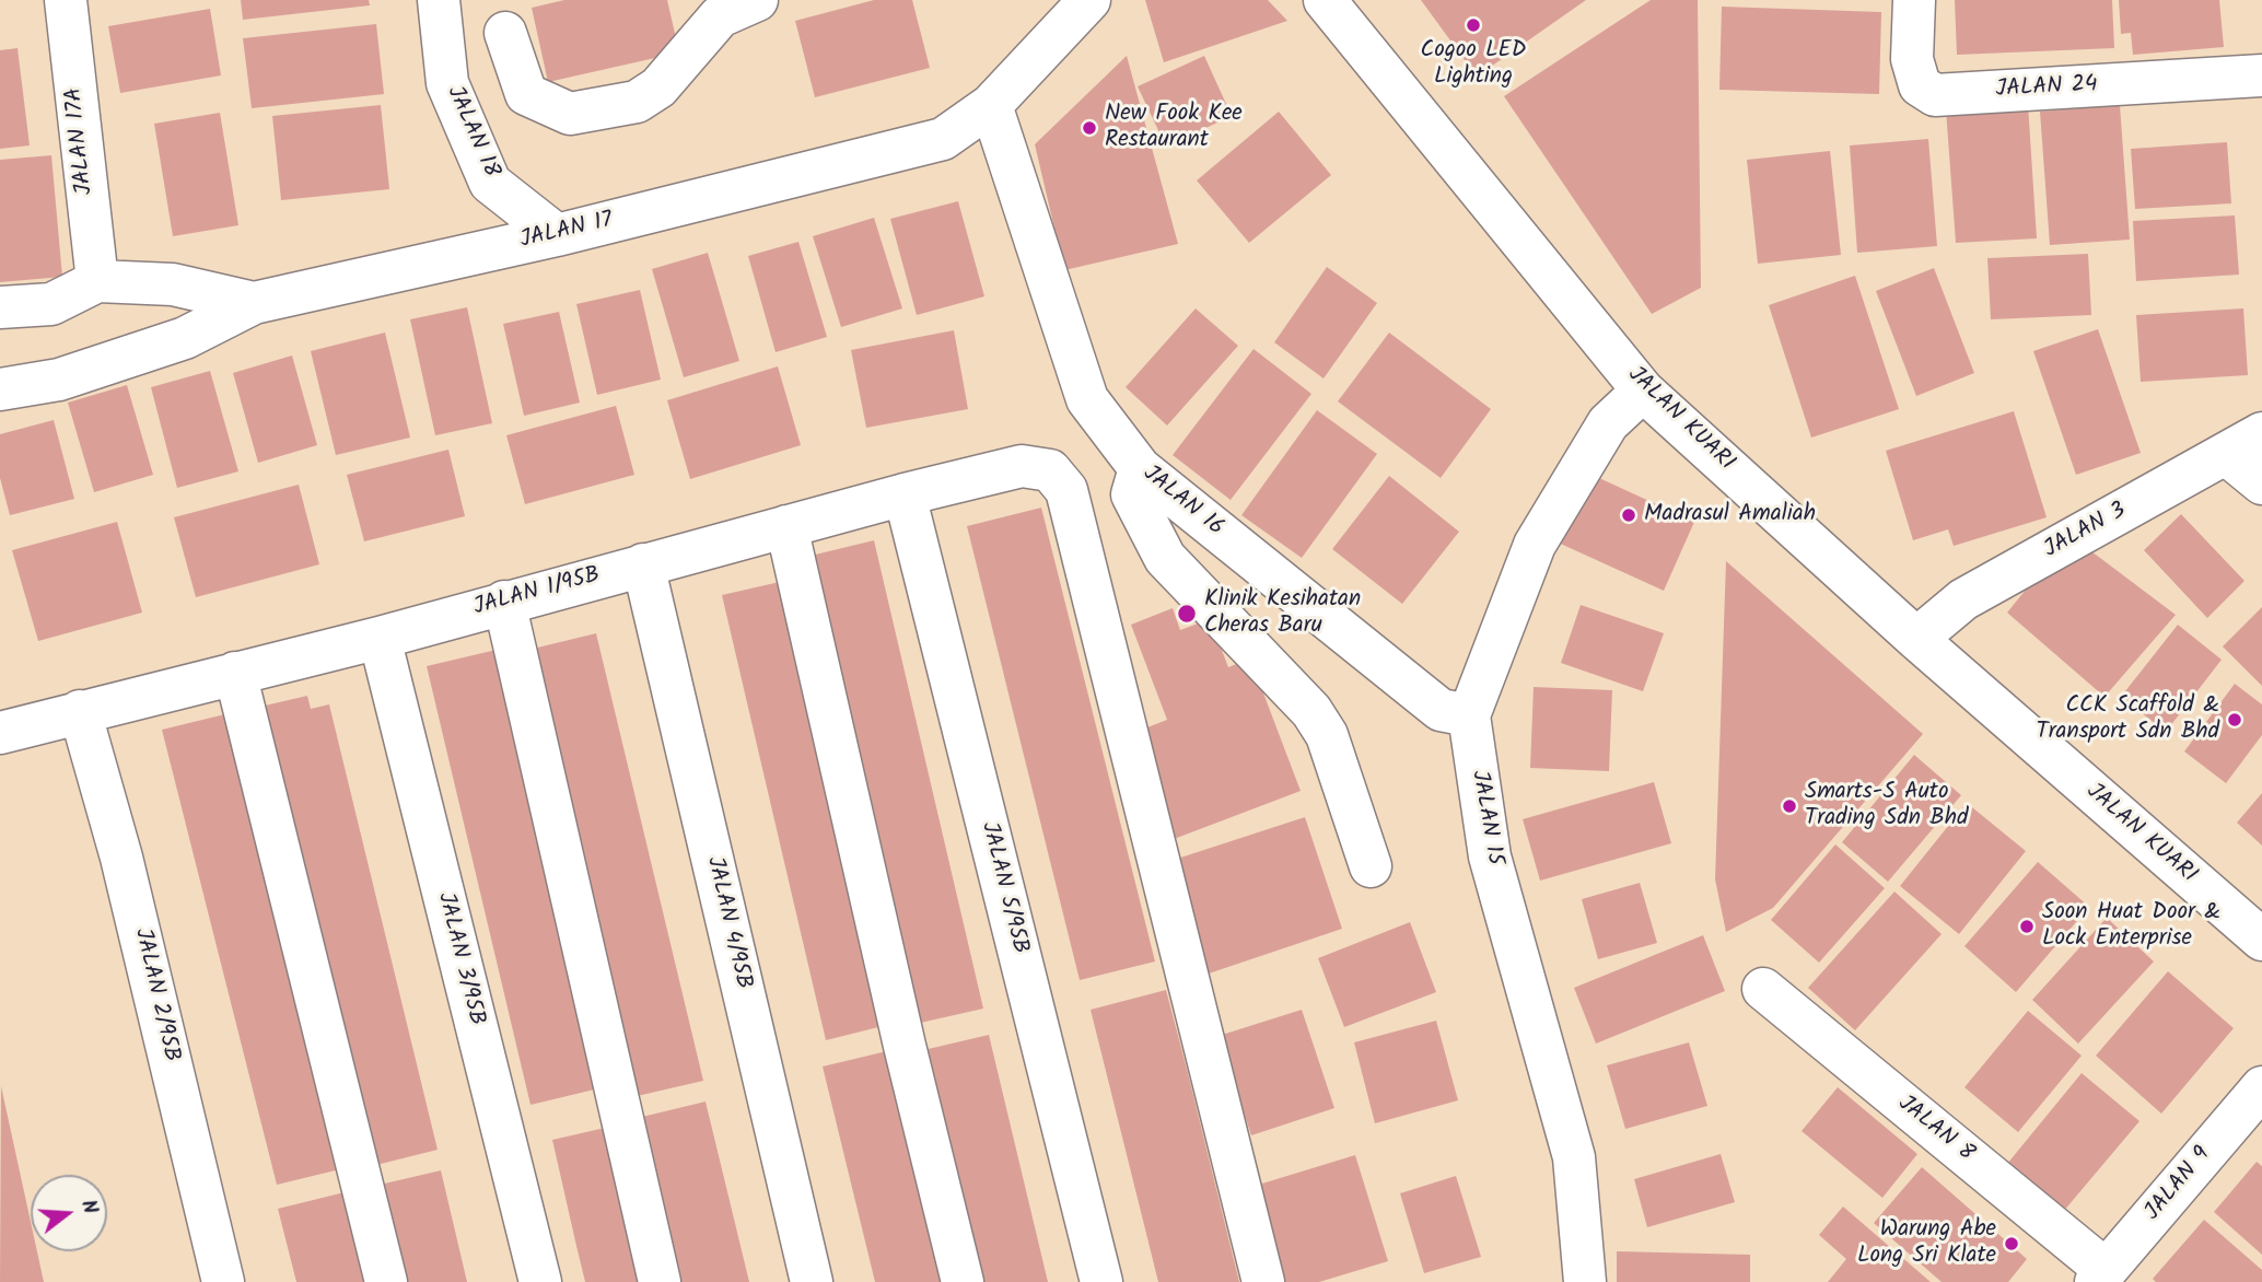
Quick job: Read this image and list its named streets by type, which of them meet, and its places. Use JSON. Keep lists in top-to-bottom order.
{
  "streets": {
    "street": [
      "JALAN 24",
      "JALAN 18",
      "JALAN 17A",
      "JALAN 17",
      "JALAN KUARI",
      "JALAN 16",
      "JALAN 3",
      "JALAN 1/95B",
      "JALAN 15",
      "JALAN 5/95B",
      "JALAN 4/95B",
      "JALAN 3/95B",
      "JALAN 2/95B",
      "JALAN 8",
      "JALAN 9"
    ]
  },
  "crossings": [
    ["JALAN 18", "JALAN 17"],
    ["JALAN 17", "JALAN 16"],
    ["JALAN KUARI", "JALAN 3"],
    ["JALAN KUARI", "JALAN 15"],
    ["JALAN 16", "JALAN 15"],
    ["JALAN 1/95B", "JALAN 5/95B"],
    ["JALAN 1/95B", "JALAN 4/95B"],
    ["JALAN 1/95B", "JALAN 3/95B"],
    ["JALAN 1/95B", "JALAN 2/95B"],
    ["JALAN 8", "JALAN 9"]
  ],
  "places": [
    "Cogoo LED Lighting",
    "New Fook Kee Restaurant",
    "Madrasul Amaliah",
    "Klinik Kesihatan Cheras Baru",
    "CCK Scaffold & Transport Sdn Bhd",
    "Smarts-S Auto Trading Sdn Bhd",
    "Soon Huat Door & Lock Enterprise",
    "Warung Abe Long Sri Klate"
  ],
  "north": "right"
}
